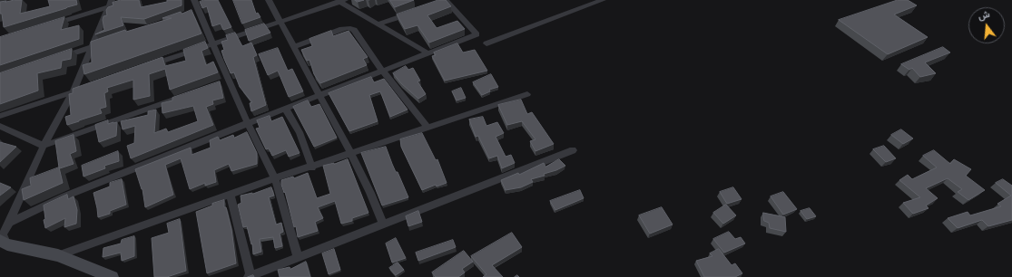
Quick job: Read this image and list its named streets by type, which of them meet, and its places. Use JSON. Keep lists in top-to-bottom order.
{
  "north": "top"
}
